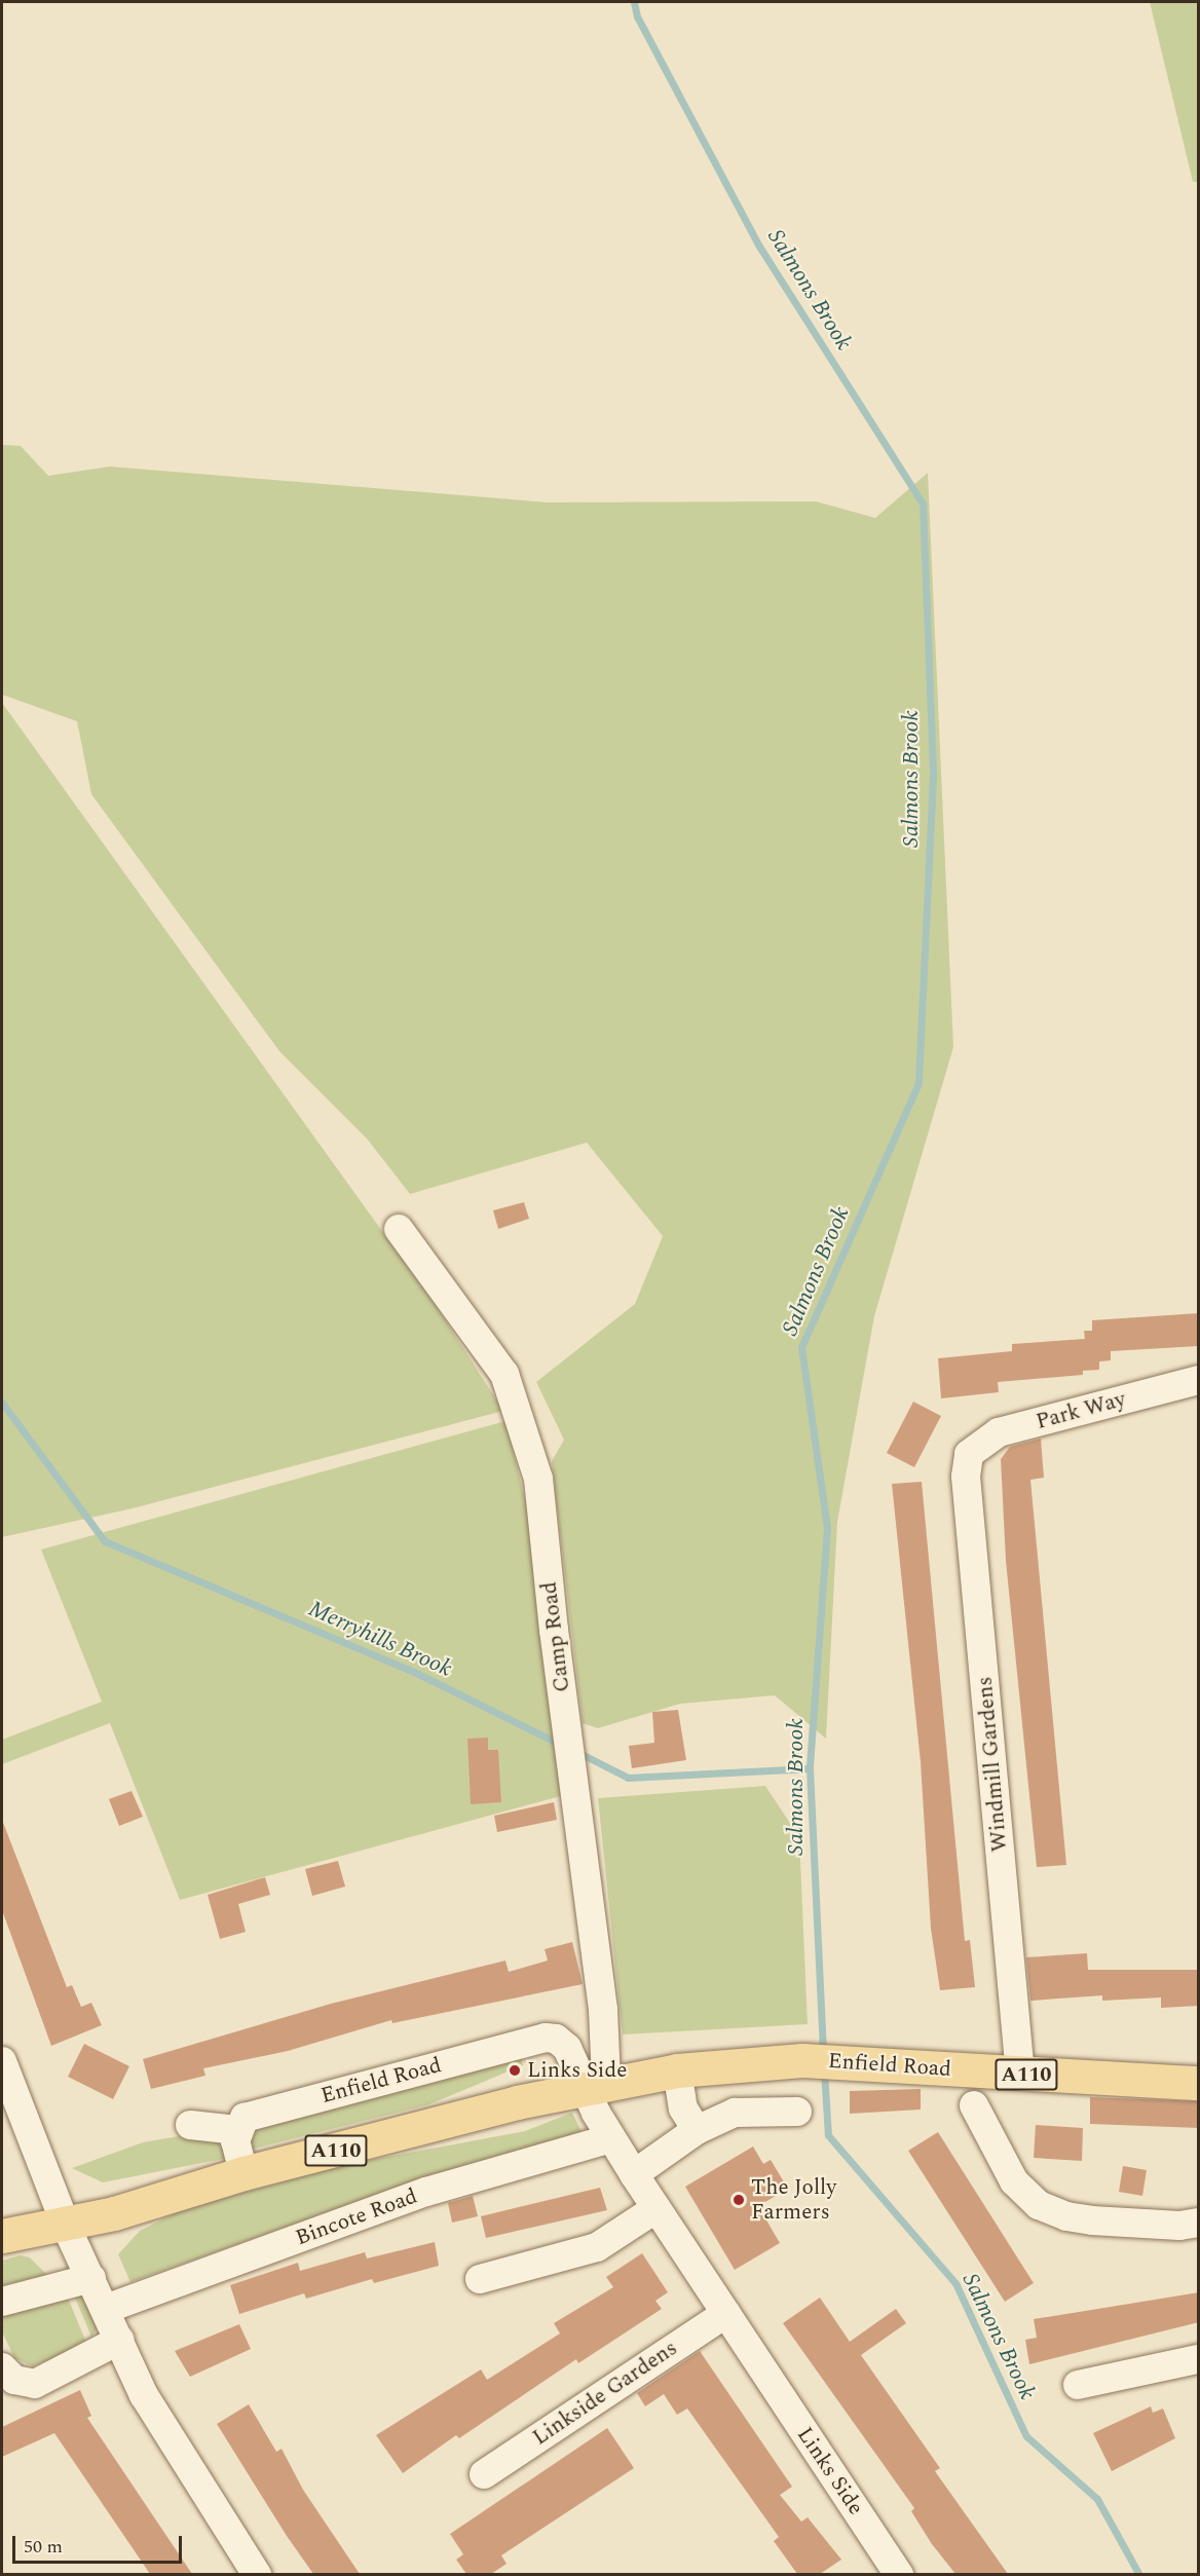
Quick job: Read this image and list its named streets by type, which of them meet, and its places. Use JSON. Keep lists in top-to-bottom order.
{
  "streets": {
    "main road": ["Enfield Road", "A110"],
    "street": [
      "Park Way",
      "Camp Road",
      "Windmill Gardens",
      "Bincote Road",
      "Linkside Gardens",
      "Links Side"
    ]
  },
  "crossings": [
    ["Park Way", "Windmill Gardens"],
    ["Camp Road", "Enfield Road"],
    ["Camp Road", "Links Side"],
    ["Windmill Gardens", "Enfield Road"],
    ["Enfield Road", "Links Side"],
    ["Bincote Road", "Links Side"],
    ["Linkside Gardens", "Links Side"]
  ],
  "water": ["Salmons Brook", "Merryhills Brook"],
  "places": ["Links Side", "The Jolly Farmers"],
  "scale_bar": "50 m"
}
